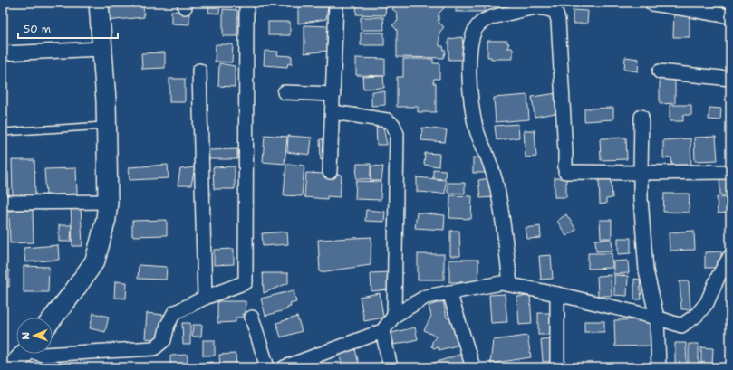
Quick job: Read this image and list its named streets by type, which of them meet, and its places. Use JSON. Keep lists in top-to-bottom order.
{
  "scale_bar": "50 m",
  "north": "left"
}
